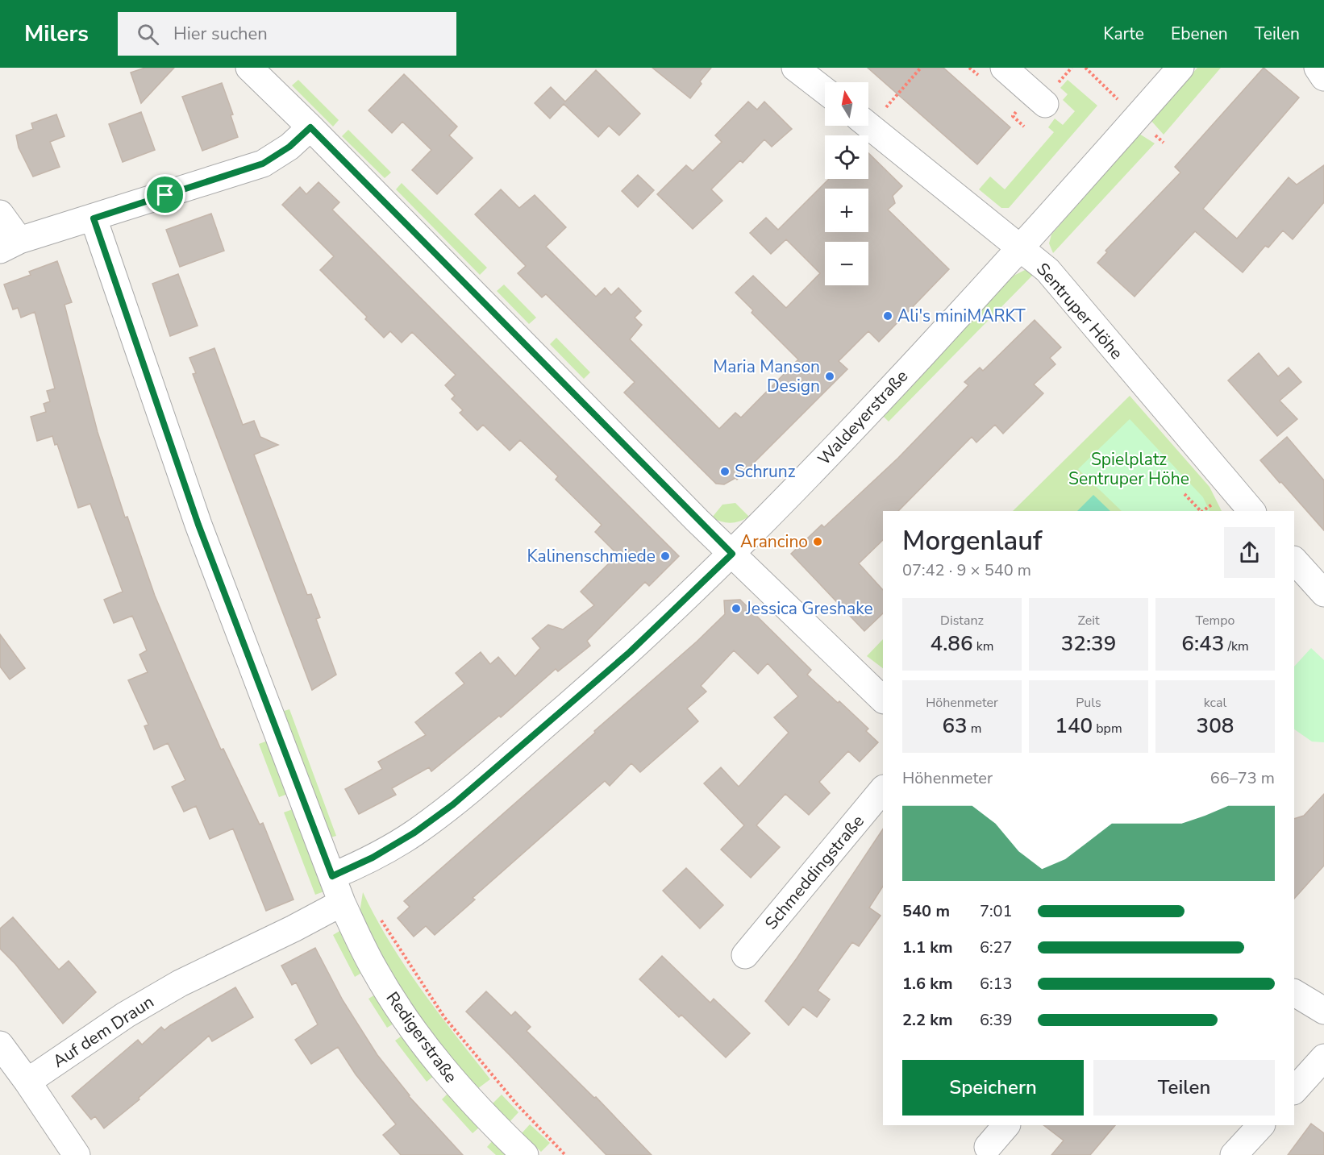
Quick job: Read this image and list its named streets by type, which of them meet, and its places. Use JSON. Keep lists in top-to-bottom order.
{
  "streets": {
    "street": [
      "Sentruper Höhe",
      "Waldeyerstraße",
      "Schmeddingstraße",
      "Auf dem Draun",
      "Redigerstraße"
    ]
  },
  "crossings": [
    ["Sentruper Höhe", "Waldeyerstraße"],
    ["Waldeyerstraße", "Redigerstraße"],
    ["Auf dem Draun", "Redigerstraße"]
  ],
  "parks": ["Spielplatz Sentruper Höhe"],
  "places": [
    "Ali's miniMARKT",
    "Maria Manson Design",
    "Schrunz",
    "Arancino",
    "Kalinenschmiede",
    "Jessica Greshake"
  ],
  "north": "top",
  "page": {
    "header": "Milers",
    "search": "Hier suchen",
    "nav": ["Karte", "Ebenen", "Teilen"],
    "map_buttons": ["+", "−"],
    "heading": ["Morgenlauf", "07:42 · 9 × 540 m"],
    "stats": [
      ["Distanz", "4.86 km"],
      ["Zeit", "32:39"],
      ["Tempo", "6:43 /km"],
      ["Höhenmeter", "63 m"],
      ["Puls", "140 bpm"],
      ["kcal", "308"]
    ],
    "chart": ["Höhenmeter", "66–73 m"],
    "list": [
      {
        "name": "540 m",
        "note": "7:01"
      },
      {
        "name": "1.1 km",
        "note": "6:27"
      },
      {
        "name": "1.6 km",
        "note": "6:13"
      },
      {
        "name": "2.2 km",
        "note": "6:39"
      }
    ],
    "buttons": ["Speichern", "Teilen"]
  }
}
